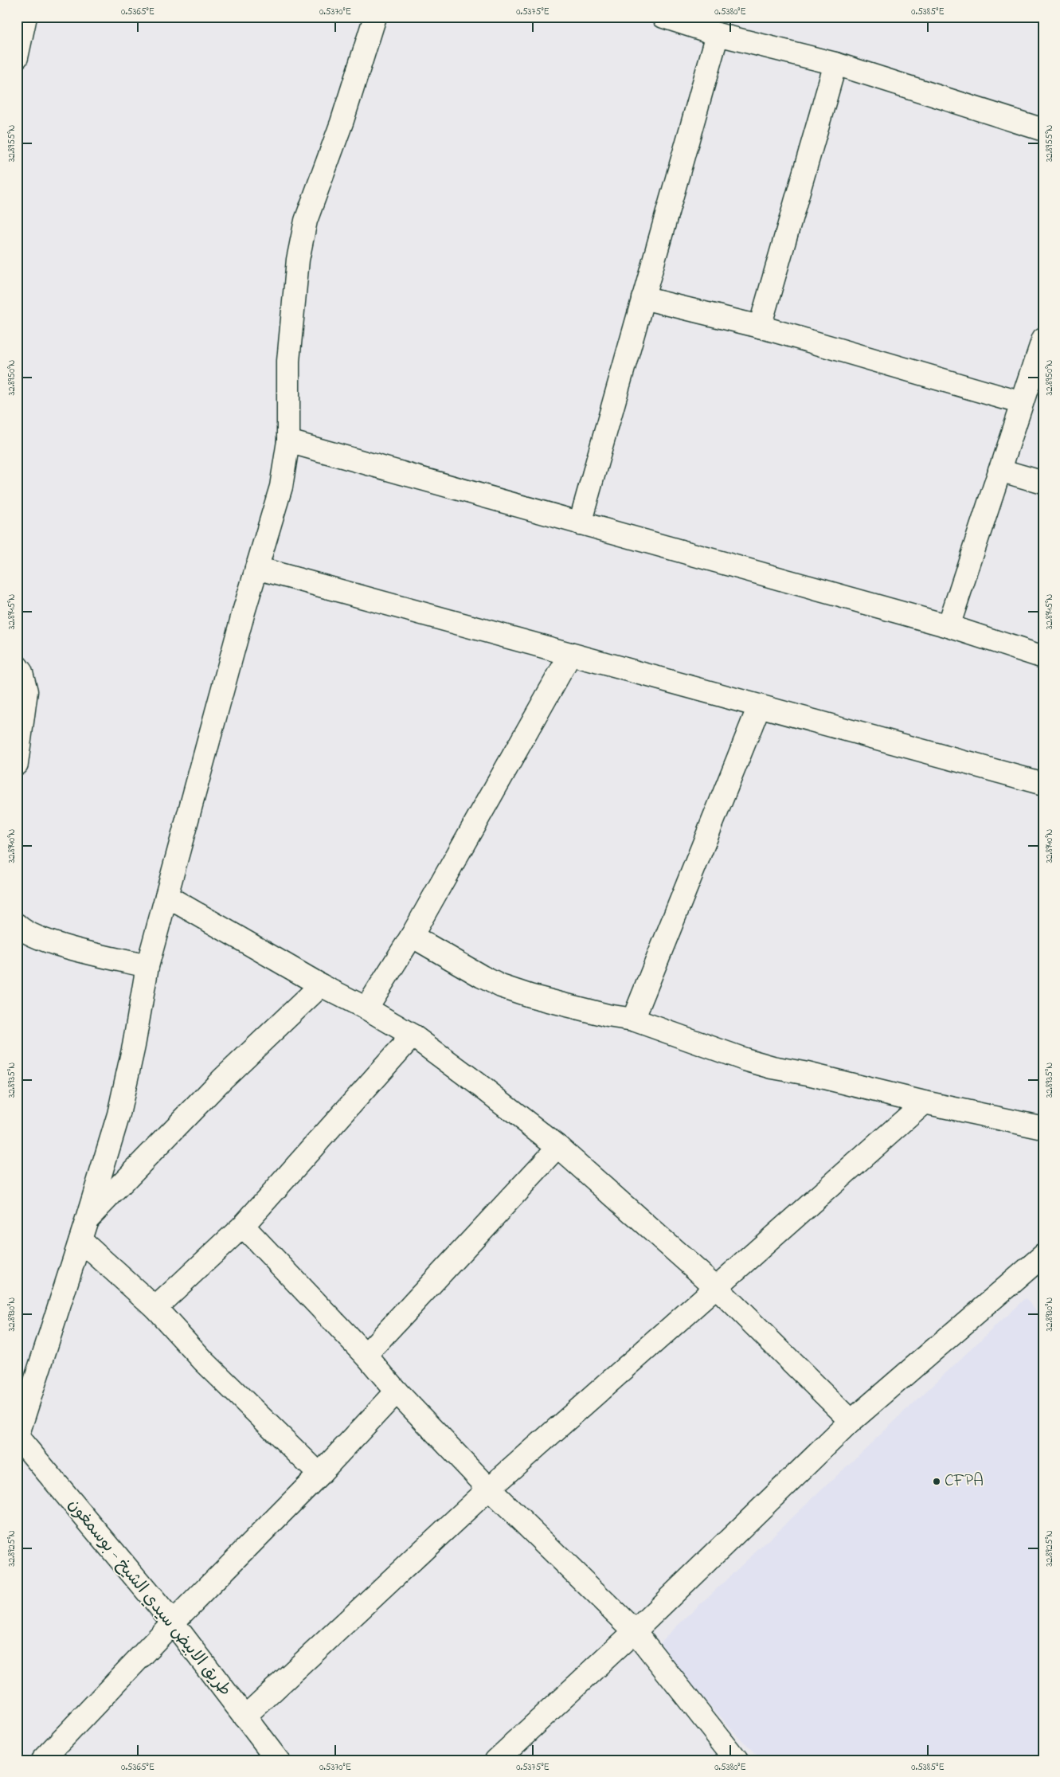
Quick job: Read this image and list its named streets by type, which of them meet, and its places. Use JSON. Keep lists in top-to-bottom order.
{
  "streets": {
    "street": ["طريق الابيض سيدي الشيخ - بوسمغون"]
  },
  "places": ["CFPA"],
  "coordinates": [
    "0.5365°E",
    "0.5370°E",
    "0.5375°E",
    "0.5380°E",
    "0.5385°E",
    "32.8955°N",
    "32.8950°N",
    "32.8945°N",
    "32.8940°N",
    "32.8935°N",
    "32.8930°N",
    "32.8925°N"
  ]
}
